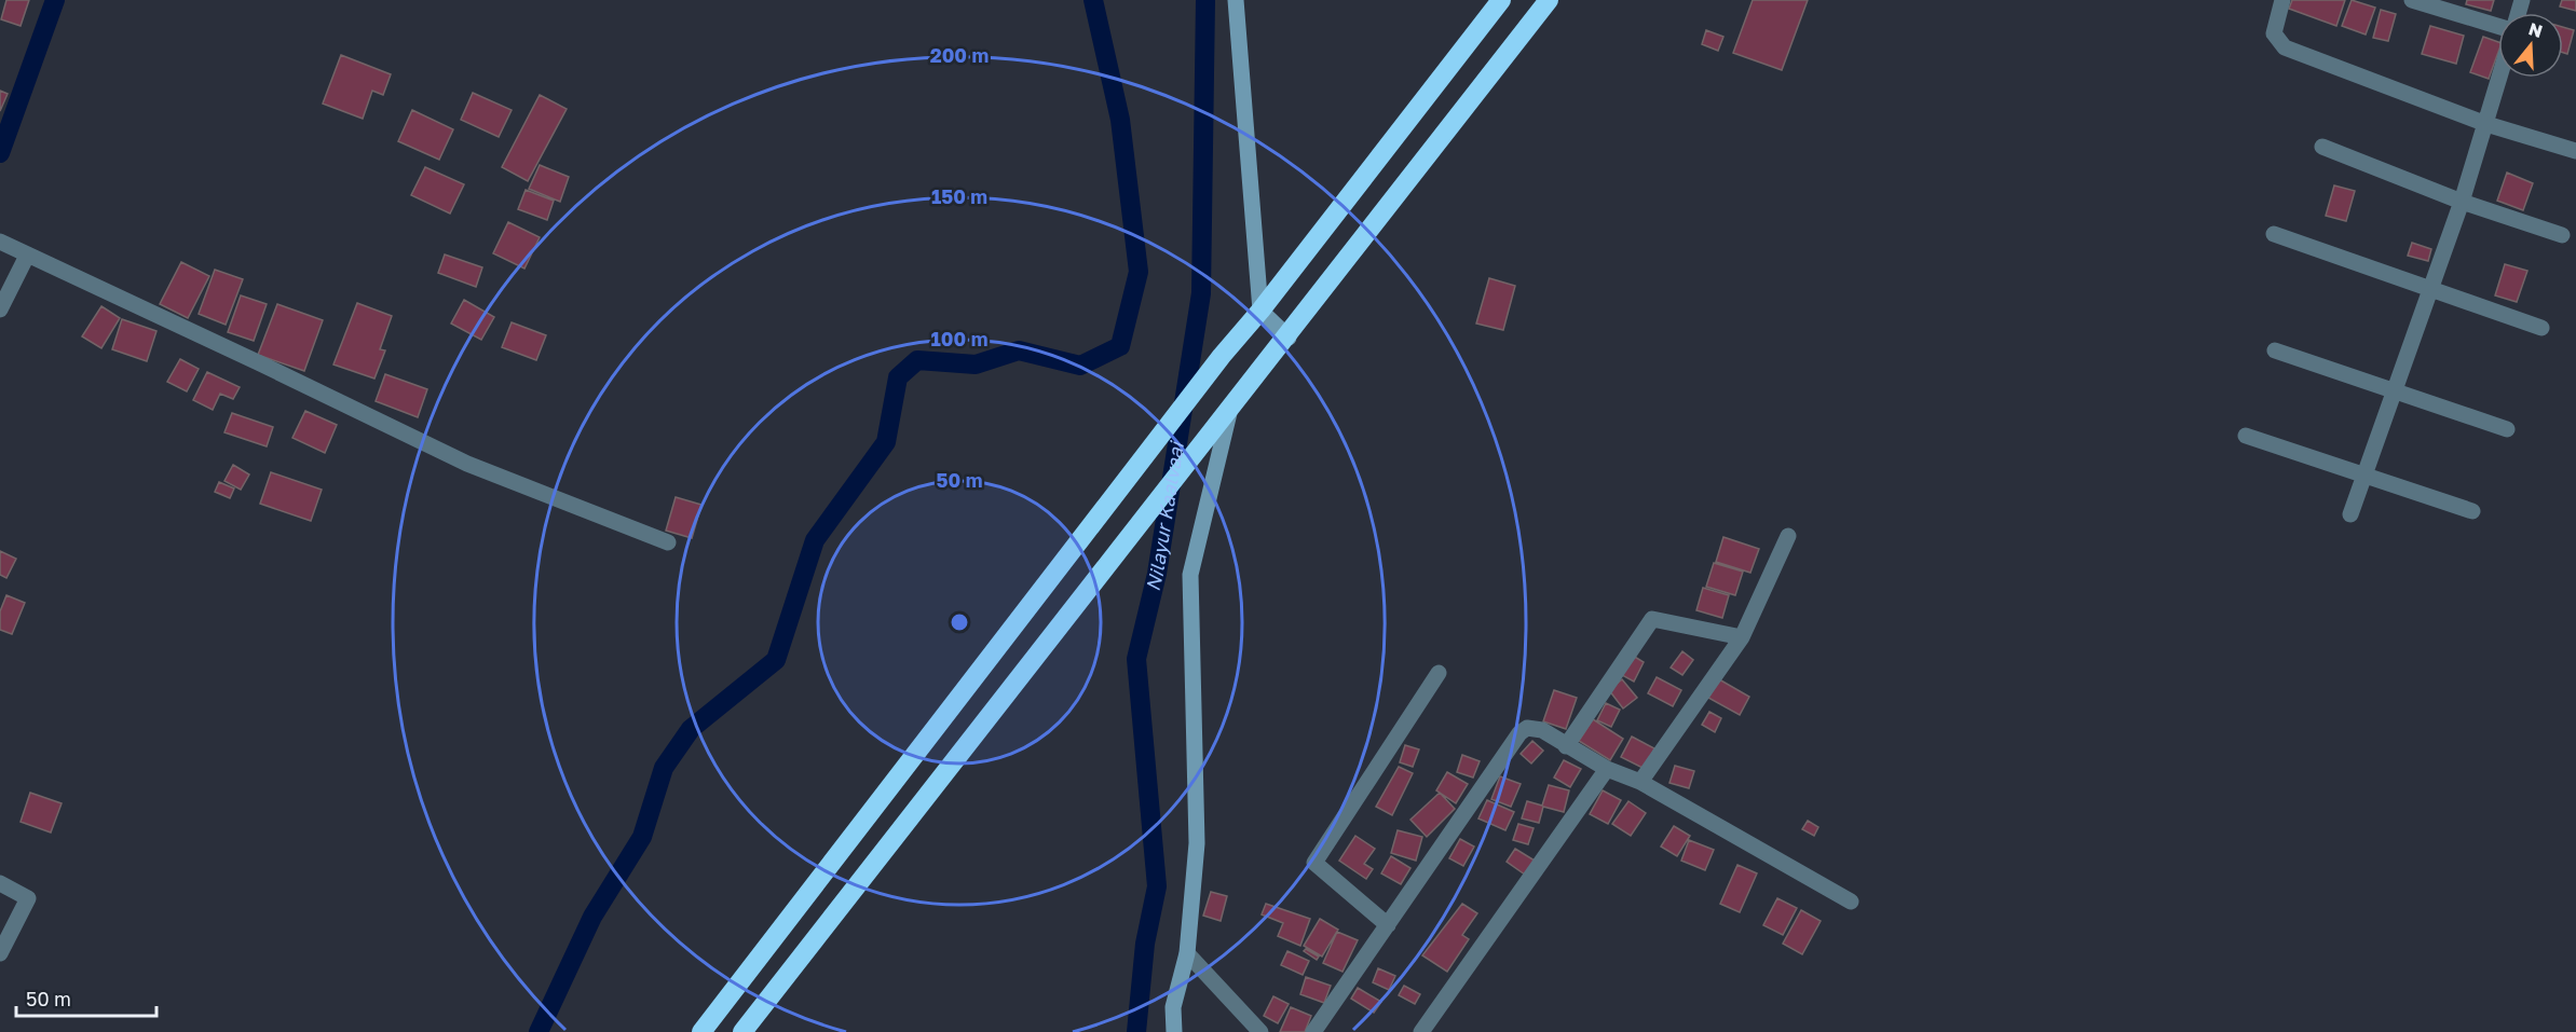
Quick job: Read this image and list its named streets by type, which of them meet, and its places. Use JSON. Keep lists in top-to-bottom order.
{
  "water": ["Nilayur Kaalvaai"],
  "scale_bar": "50 m",
  "north": "top",
  "rings": [
    "200 m",
    "150 m",
    "100 m",
    "50 m"
  ]
}
